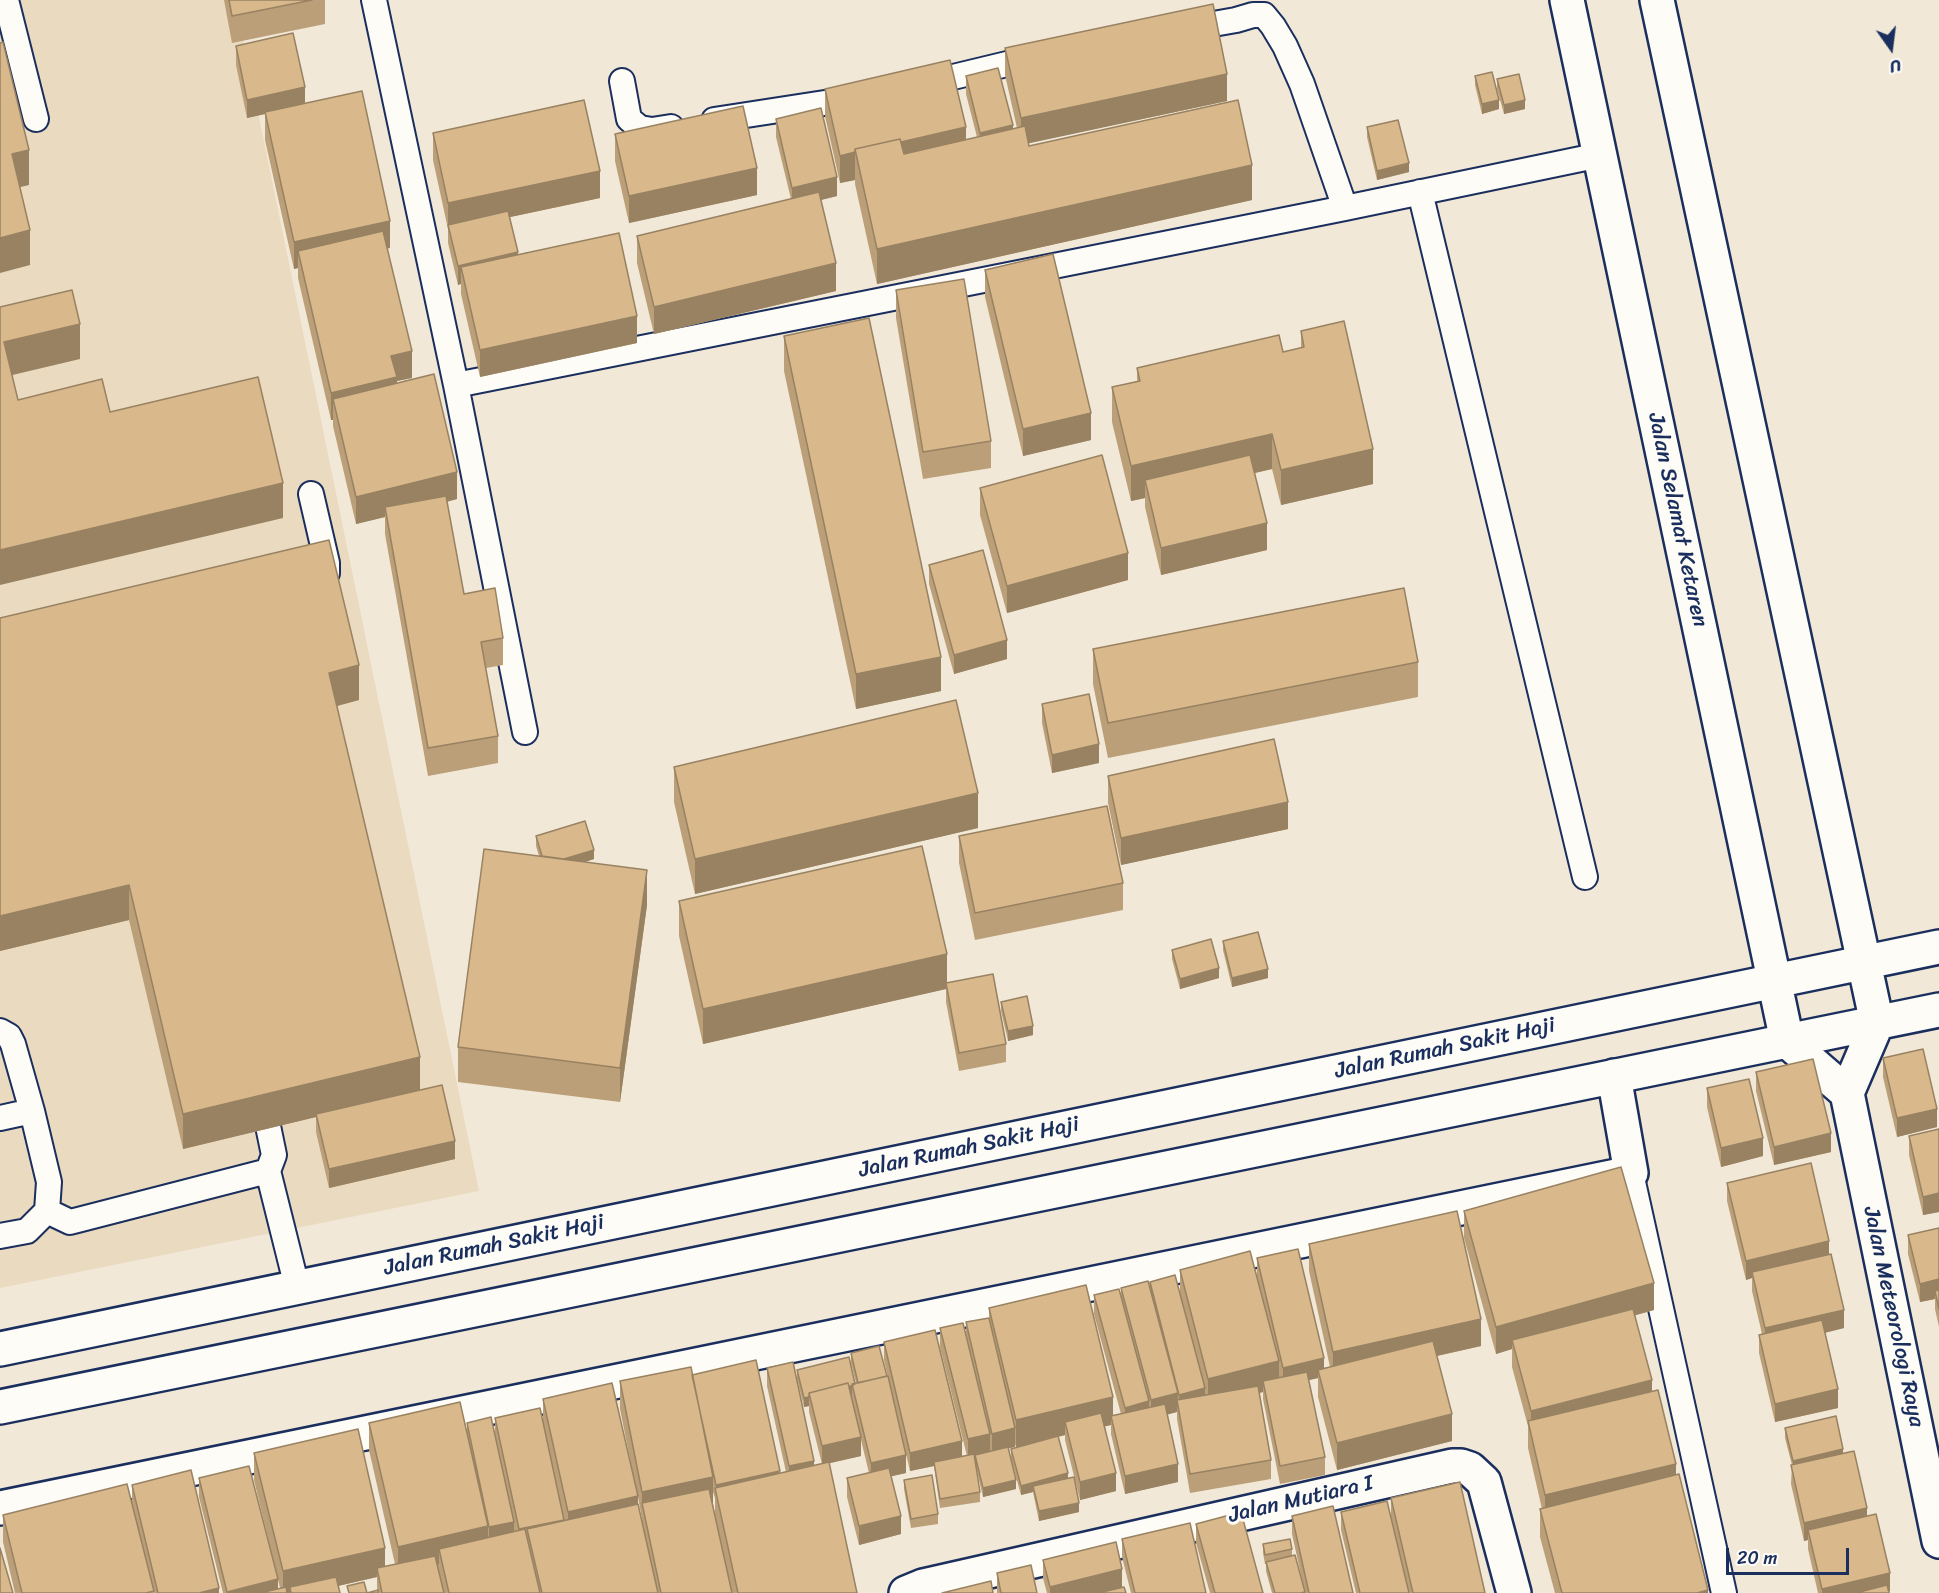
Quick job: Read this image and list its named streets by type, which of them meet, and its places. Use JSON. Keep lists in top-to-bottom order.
{
  "streets": {
    "street": [
      "Jalan Selamat Ketaren",
      "Jalan Rumah Sakit Haji",
      "Jalan Meteorologi Raya",
      "Jalan Mutiara I"
    ]
  },
  "crossings": [
    ["Jalan Selamat Ketaren", "Jalan Rumah Sakit Haji"]
  ],
  "scale_bar": "20 m",
  "north": "bottom"
}
